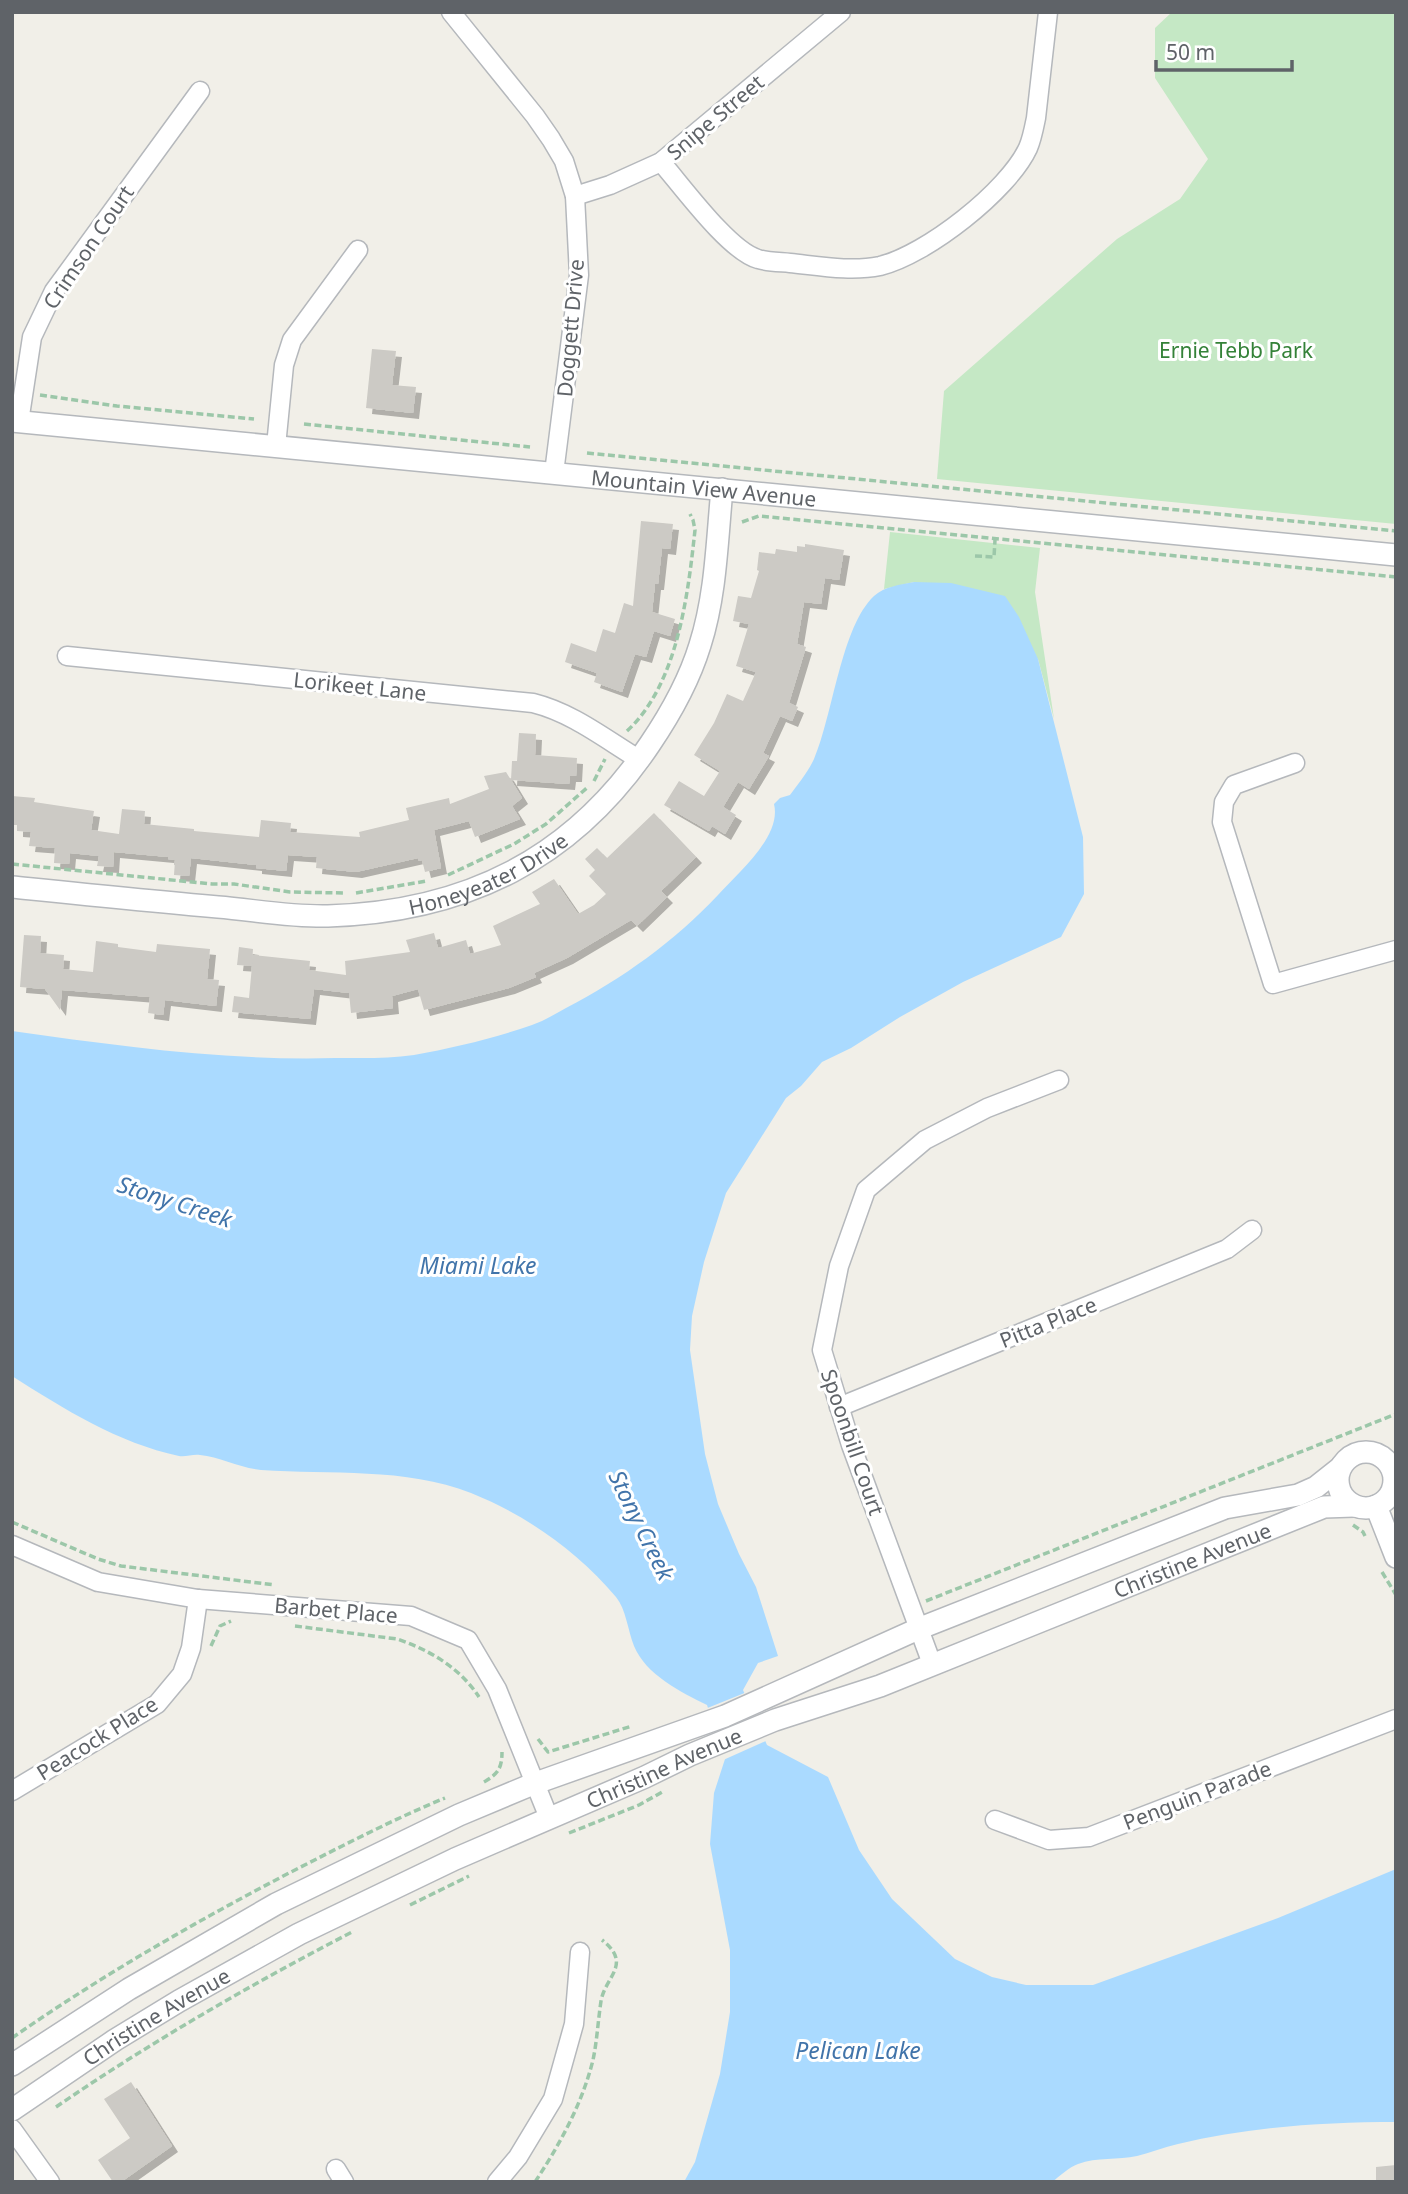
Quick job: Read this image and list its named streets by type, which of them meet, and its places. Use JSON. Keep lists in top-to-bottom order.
{
  "streets": {
    "street": [
      "Snipe Street",
      "Crimson Court",
      "Doggett Drive",
      "Mountain View Avenue",
      "Lorikeet Lane",
      "Honeyeater Drive",
      "Pitta Place",
      "Spoonbill Court",
      "Christine Avenue",
      "Barbet Place",
      "Peacock Place",
      "Penguin Parade"
    ]
  },
  "crossings": [
    ["Snipe Street", "Doggett Drive"],
    ["Crimson Court", "Mountain View Avenue"],
    ["Doggett Drive", "Mountain View Avenue"],
    ["Mountain View Avenue", "Honeyeater Drive"],
    ["Lorikeet Lane", "Honeyeater Drive"],
    ["Pitta Place", "Spoonbill Court"],
    ["Spoonbill Court", "Christine Avenue"],
    ["Christine Avenue", "Barbet Place"],
    ["Barbet Place", "Peacock Place"]
  ],
  "water": ["Stony Creek", "Miami Lake", "Pelican Lake"],
  "parks": ["Ernie Tebb Park"],
  "scale_bar": "50 m"
}
